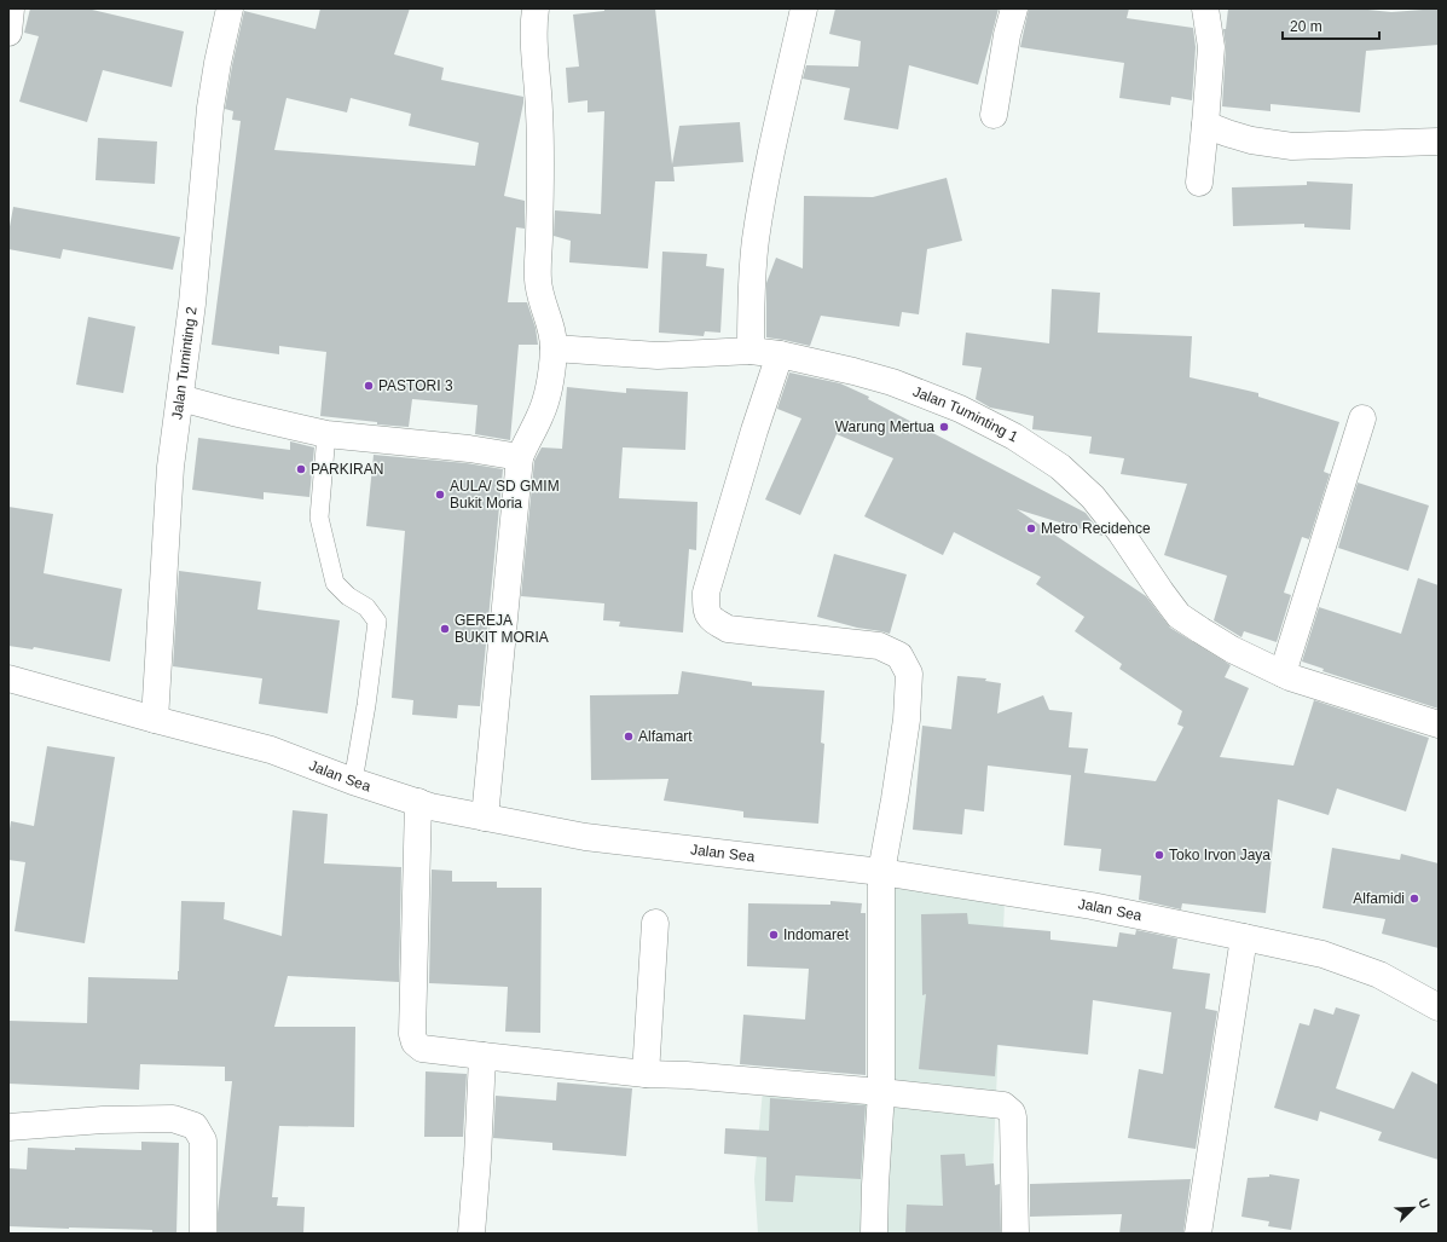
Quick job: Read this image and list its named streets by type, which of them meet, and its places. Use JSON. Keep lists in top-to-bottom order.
{
  "streets": {
    "street": ["Jalan Tuminting 2", "Jalan Tuminting 1", "Jalan Sea"]
  },
  "crossings": [
    ["Jalan Tuminting 2", "Jalan Sea"]
  ],
  "places": [
    "PASTORI 3",
    "Warung Mertua",
    "PARKIRAN",
    "AULA/ SD GMIM Bukit Moria",
    "Metro Recidence",
    "GEREJA BUKIT MORIA",
    "Alfamart",
    "Toko Irvon Jaya",
    "Alfamidi",
    "Indomaret"
  ],
  "scale_bar": "20 m",
  "north": "top right"
}
